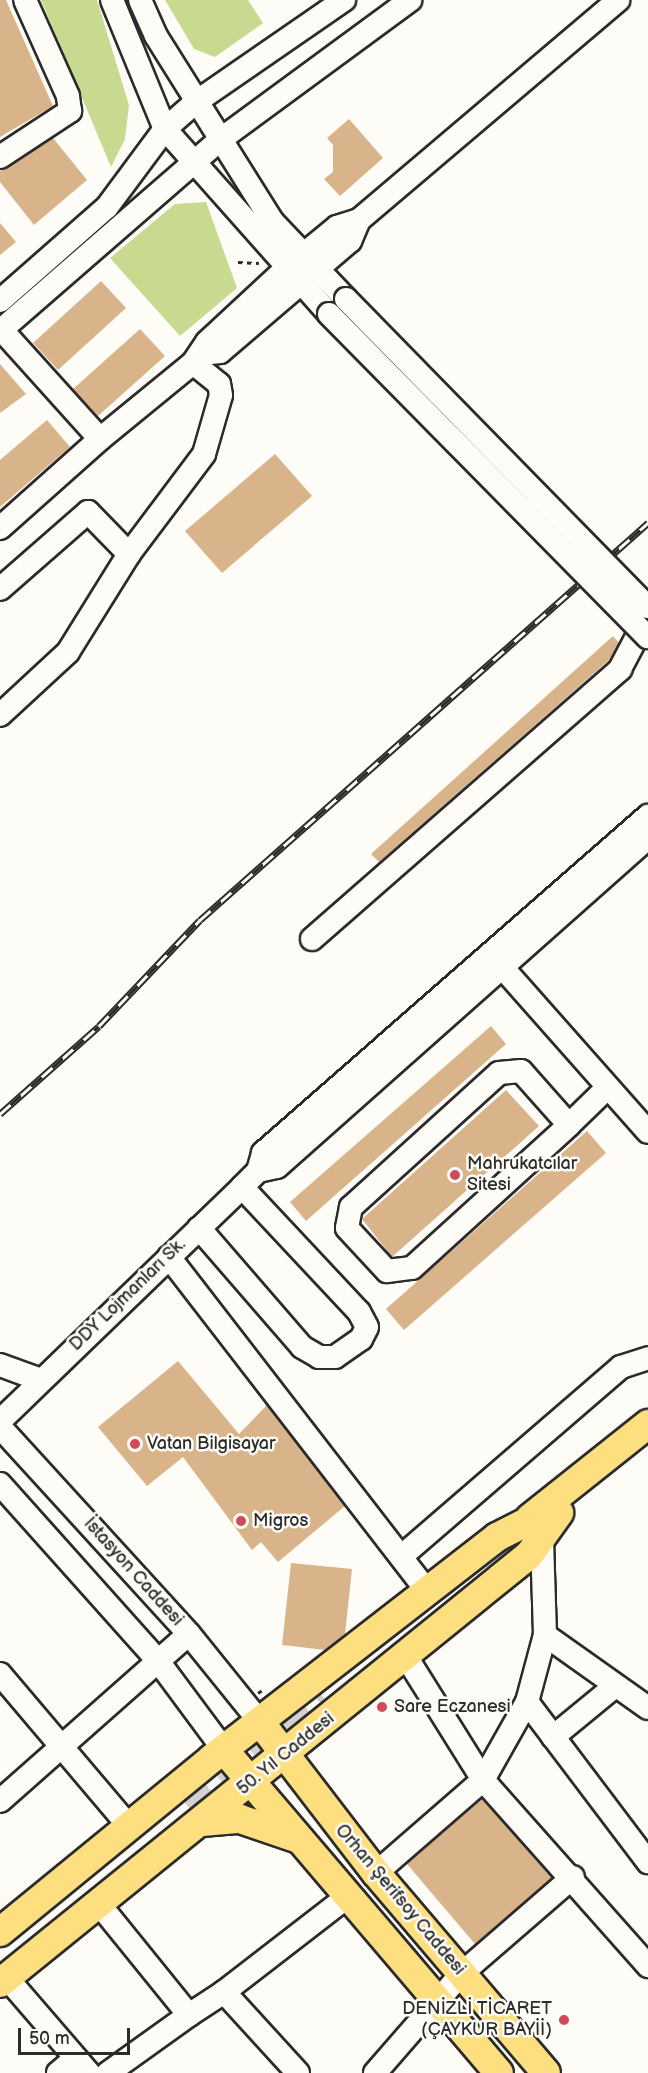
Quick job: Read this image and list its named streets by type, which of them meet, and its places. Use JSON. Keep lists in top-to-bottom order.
{
  "streets": {
    "main road": ["50. Yıl Caddesi", "Orhan Şerifsoy Caddesi"],
    "street": ["DDY Lojmanları Sk.", "İstasyon Caddesi"]
  },
  "crossings": [
    ["İstasyon Caddesi", "50. Yıl Caddesi"],
    ["İstasyon Caddesi", "Orhan Şerifsoy Caddesi"],
    ["50. Yıl Caddesi", "Orhan Şerifsoy Caddesi"]
  ],
  "places": [
    "Mahrukatcılar Sitesi",
    "Vatan Bilgisayar",
    "Migros",
    "Sare Eczanesi",
    "DENİZLİ TİCARET (ÇAYKUR BAYİİ)"
  ],
  "scale_bar": "50 m"
}
